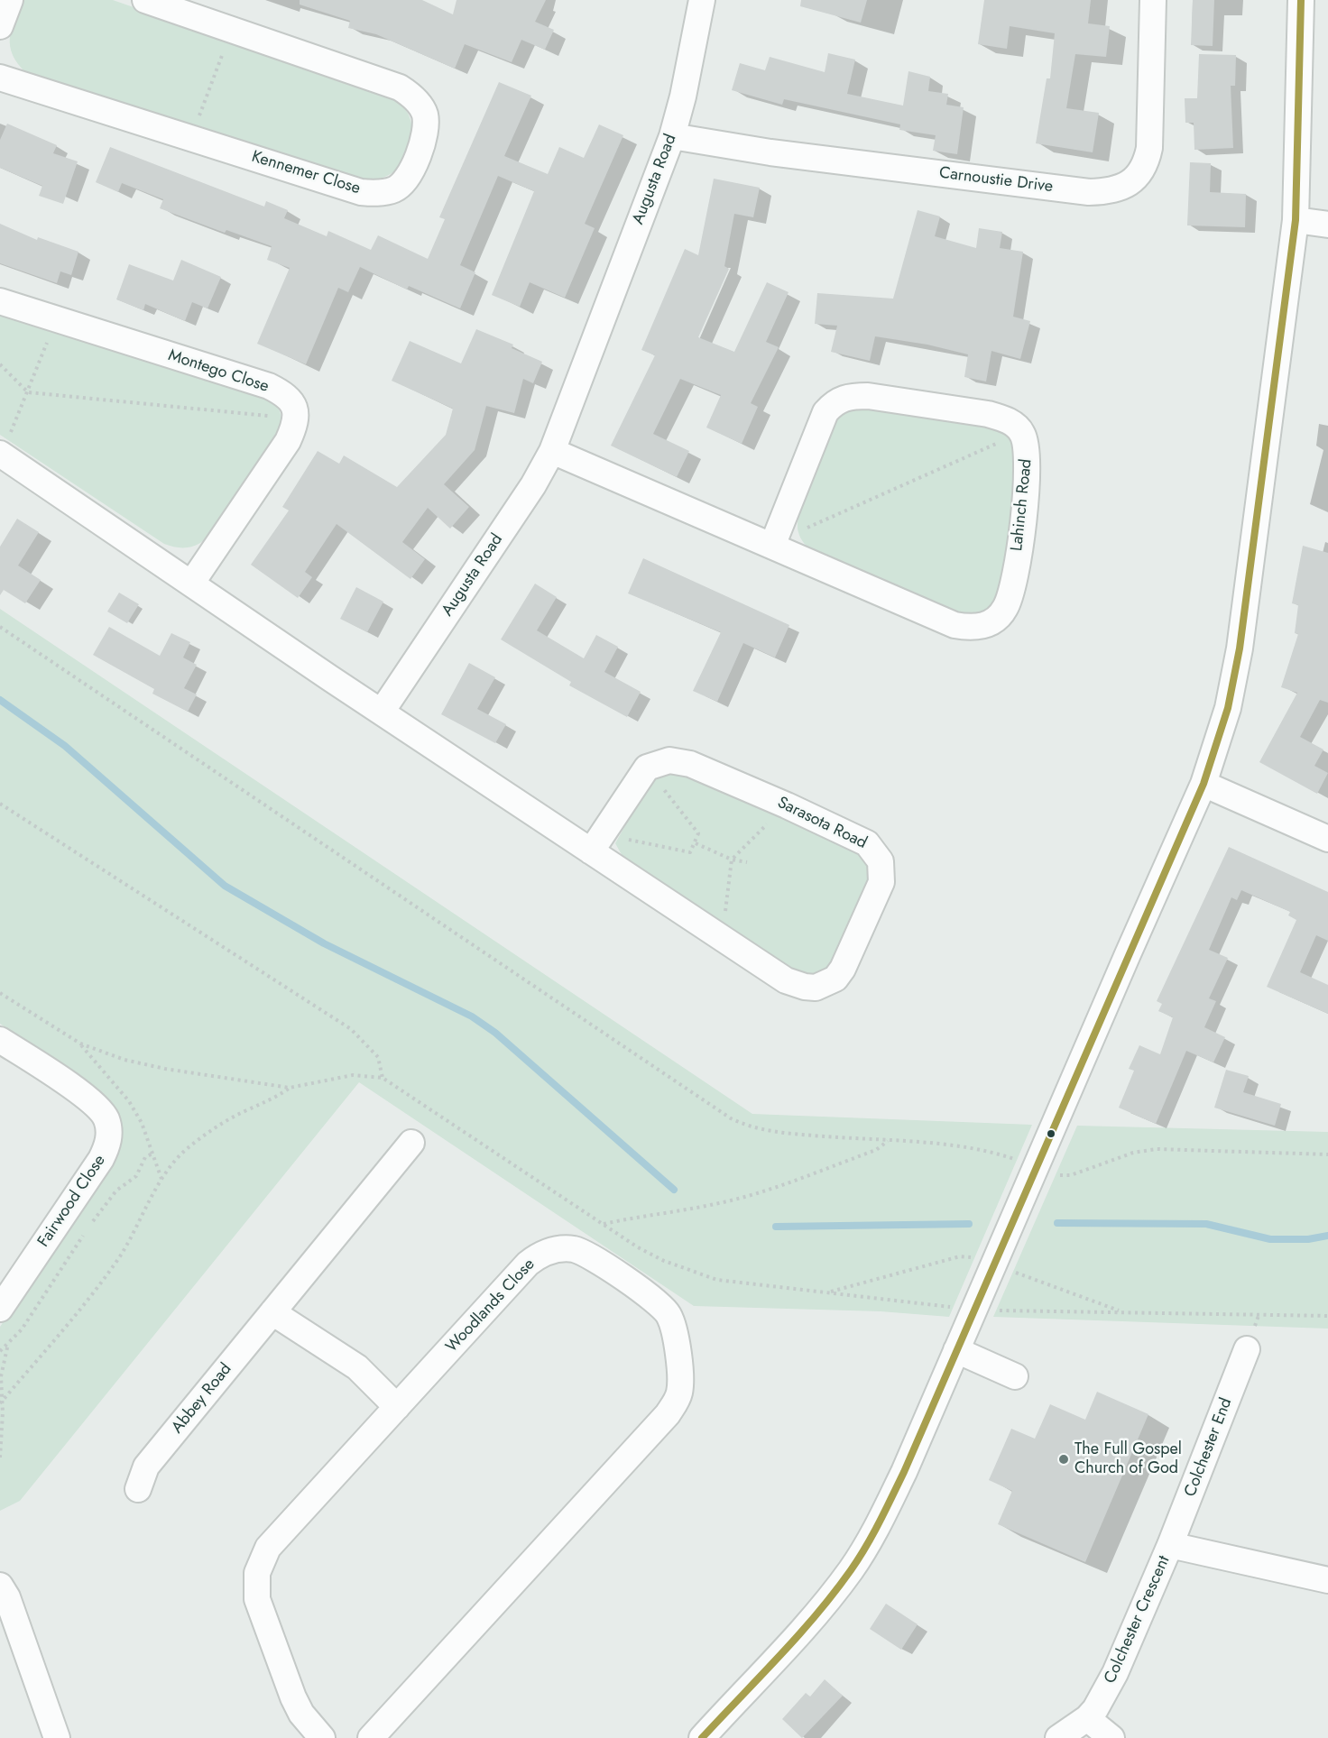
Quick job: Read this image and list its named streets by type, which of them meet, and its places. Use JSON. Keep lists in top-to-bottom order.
{
  "streets": {
    "street": [
      "Kennemer Close",
      "Augusta Road",
      "Carnoustie Drive",
      "Montego Close",
      "Lahinch Road",
      "Sarasota Road",
      "Fairwood Close",
      "Woodlands Close",
      "Abbey Road",
      "Colchester End",
      "Colchester Crescent"
    ]
  },
  "crossings": [
    ["Augusta Road", "Carnoustie Drive"],
    ["Augusta Road", "Lahinch Road"],
    ["Augusta Road", "Sarasota Road"],
    ["Colchester End", "Colchester Crescent"]
  ],
  "places": ["The Full Gospel Church of God"]
}
